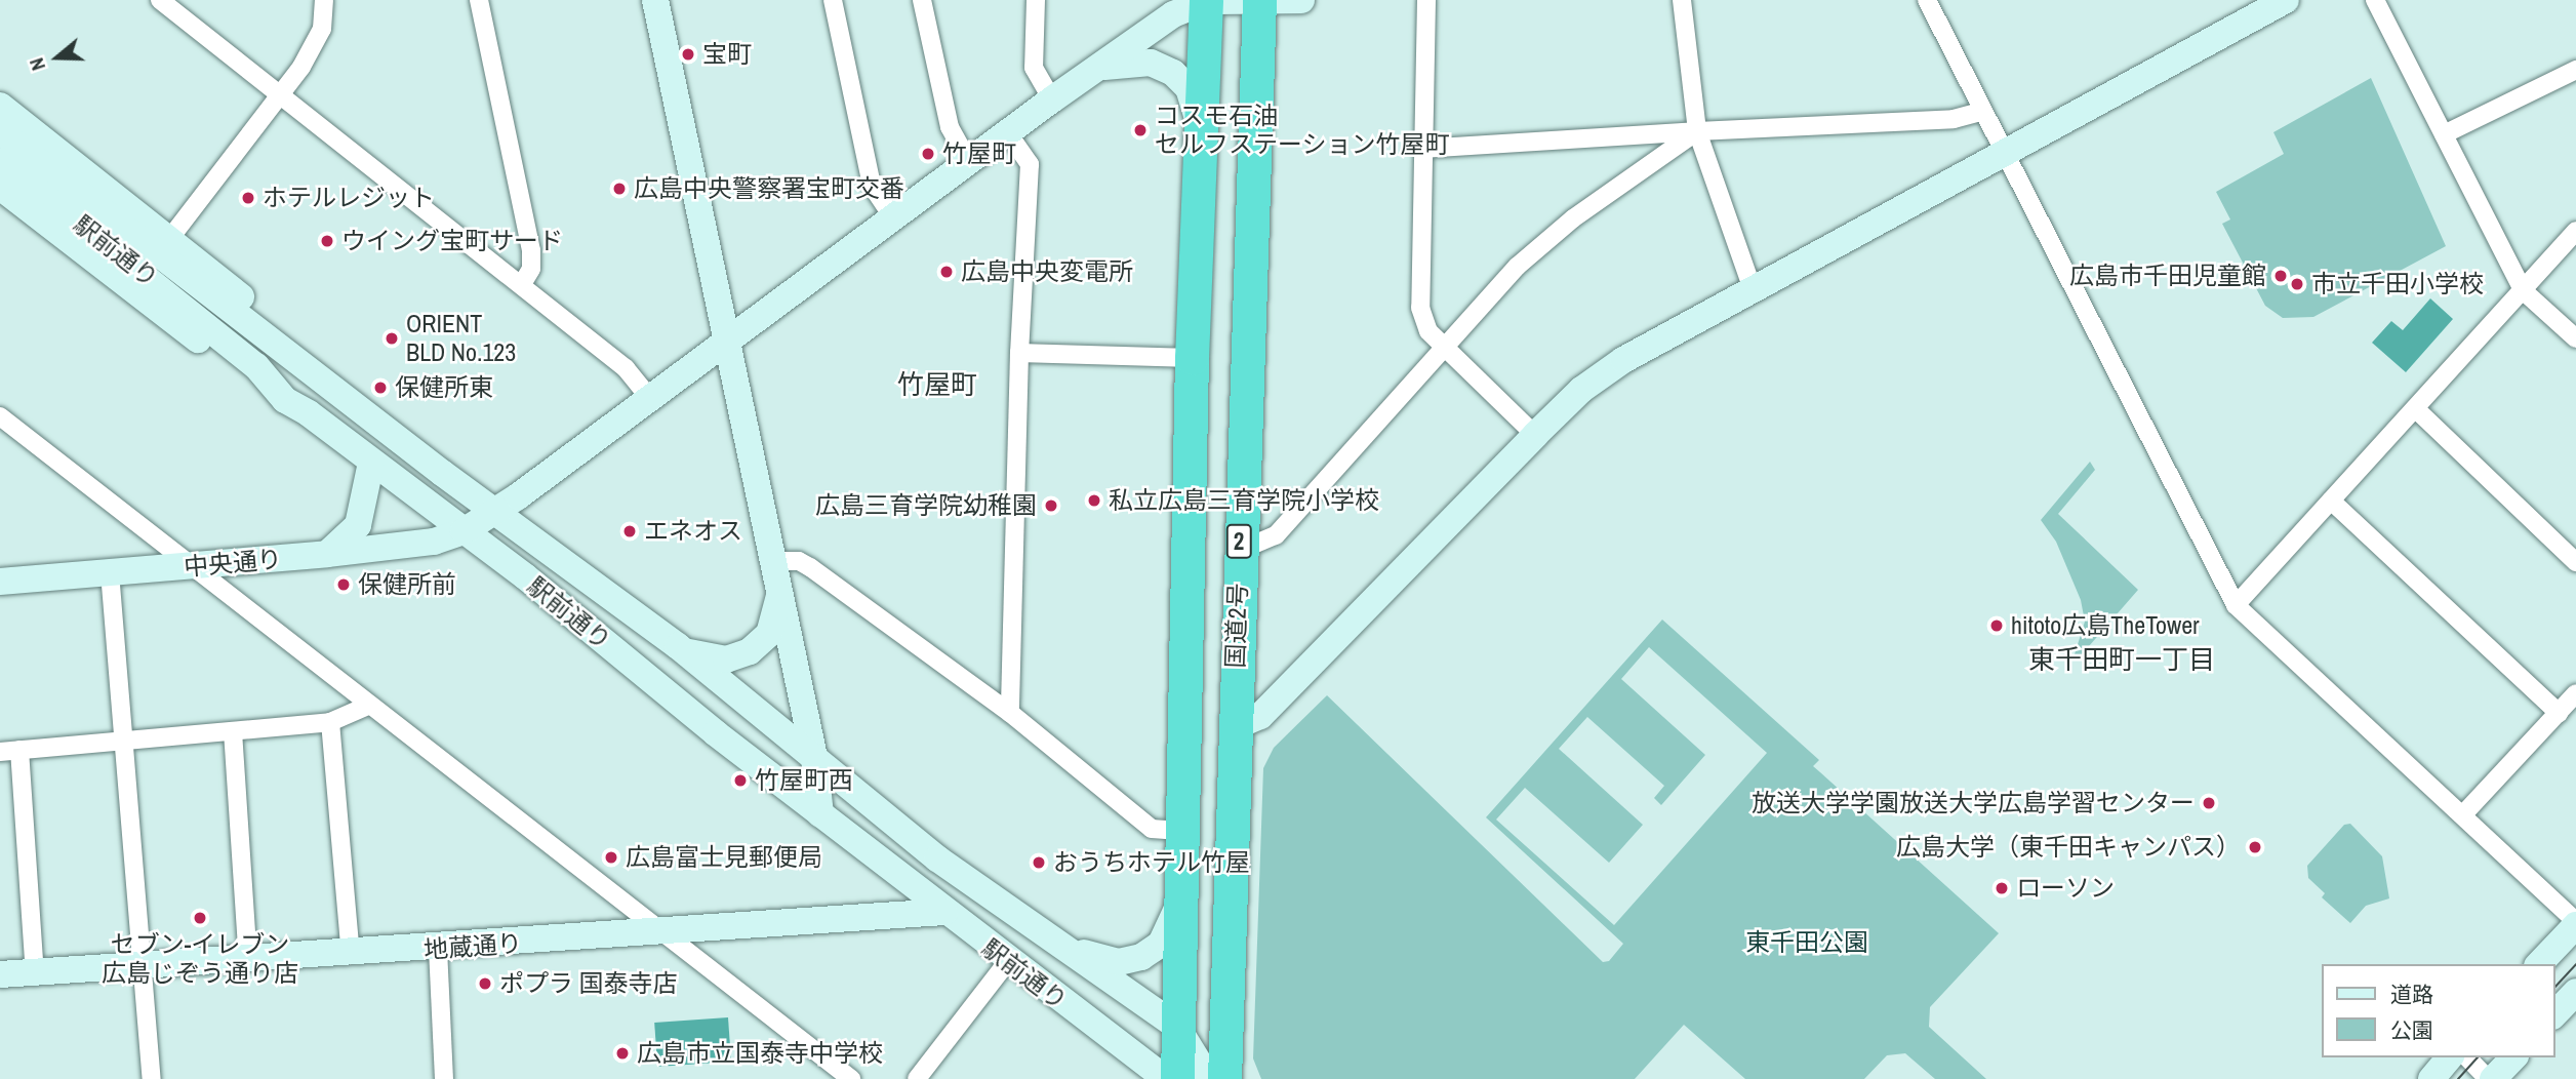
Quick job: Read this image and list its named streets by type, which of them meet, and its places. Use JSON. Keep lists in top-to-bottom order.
{
  "streets": {
    "highway": ["2", "国道2号"],
    "street": ["駅前通り", "中央通り", "地蔵通り"]
  },
  "crossings": [
    ["駅前通り", "中央通り"],
    ["駅前通り", "地蔵通り"],
    ["中央通り", "国道2号"]
  ],
  "districts": ["竹屋町", "東千田町一丁目"],
  "parks": ["東千田公園"],
  "places": [
    "宝町",
    "コスモ石油 セルフステーション竹屋町",
    "竹屋町",
    "広島中央警察署宝町交番",
    "ホテルレジット",
    "ウイング宝町サード",
    "広島中央変電所",
    "広島市千田児童館",
    "市立千田小学校",
    "ORIENT BLD No.123",
    "保健所東",
    "私立広島三育学院小学校",
    "広島三育学院幼稚園",
    "エネオス",
    "保健所前",
    "hitoto広島TheTower",
    "竹屋町西",
    "放送大学学園放送大学広島学習センター",
    "広島大学（東千田キャンパス）",
    "広島富士見郵便局",
    "おうちホテル竹屋",
    "ローソン",
    "セブン-イレブン 広島じぞう通り店",
    "ポプラ 国泰寺店",
    "広島市立国泰寺中学校"
  ],
  "legend": ["道路", "公園"],
  "north": "left"
}
